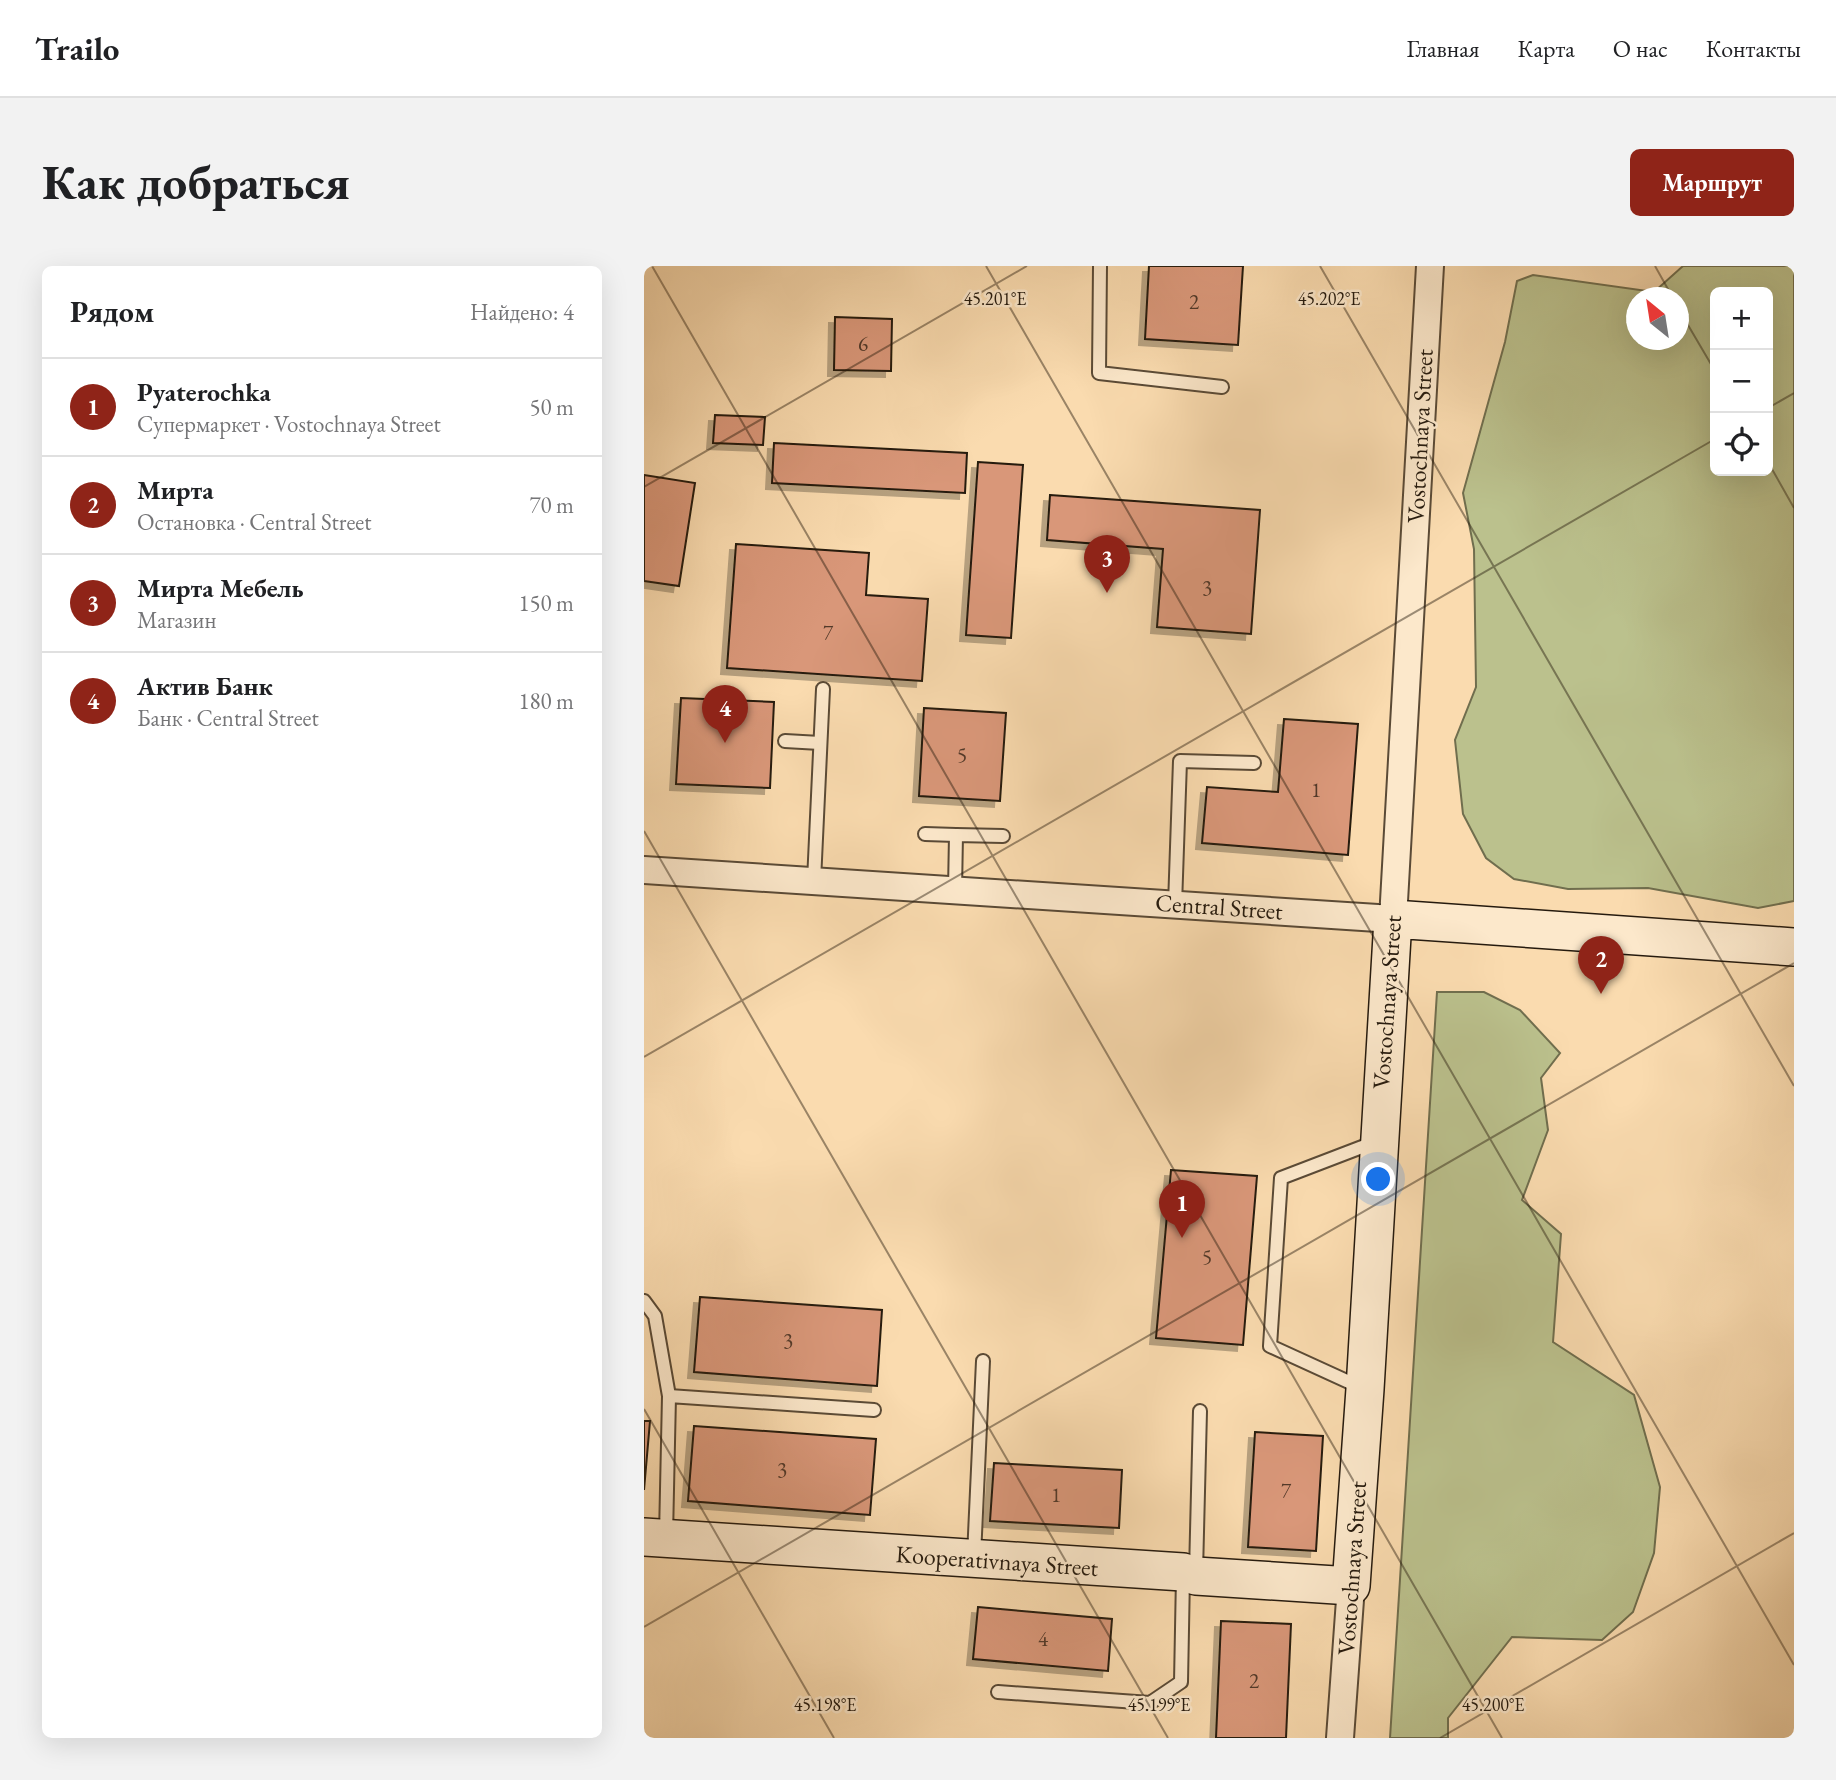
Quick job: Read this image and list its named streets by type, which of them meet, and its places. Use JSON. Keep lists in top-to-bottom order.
{
  "streets": {
    "street": ["Vostochnaya Street", "Central Street", "Kooperativnaya Street"]
  },
  "crossings": [
    ["Vostochnaya Street", "Central Street"],
    ["Vostochnaya Street", "Kooperativnaya Street"]
  ],
  "house_numbers": [
    "2",
    "6",
    "3",
    "7",
    "5",
    "1",
    "5",
    "3",
    "3",
    "7",
    "1",
    "4",
    "2"
  ],
  "north": "top left",
  "page": {
    "header": "Trailo",
    "nav": [
      "Главная",
      "Карта",
      "О нас",
      "Контакты"
    ],
    "buttons": "Маршрут",
    "title": "Как добраться",
    "heading": ["Рядом", "Найдено: 4"],
    "map_buttons": ["+", "−"],
    "list": [
      {
        "mark": "1",
        "name": "Pyaterochka",
        "note": "Супермаркет · Vostochnaya Street",
        "value": "50 m"
      },
      {
        "mark": "2",
        "name": "Мирта",
        "note": "Остановка · Central Street",
        "value": "70 m"
      },
      {
        "mark": "3",
        "name": "Мирта Мебель",
        "note": "Магазин",
        "value": "150 m"
      },
      {
        "mark": "4",
        "name": "Актив Банк",
        "note": "Банк · Central Street",
        "value": "180 m"
      }
    ],
    "pins": [
      "3",
      "4",
      "2",
      "1"
    ]
  },
  "coordinates": [
    "45.201°E",
    "45.202°E",
    "45.198°E",
    "45.199°E",
    "45.200°E"
  ]
}
